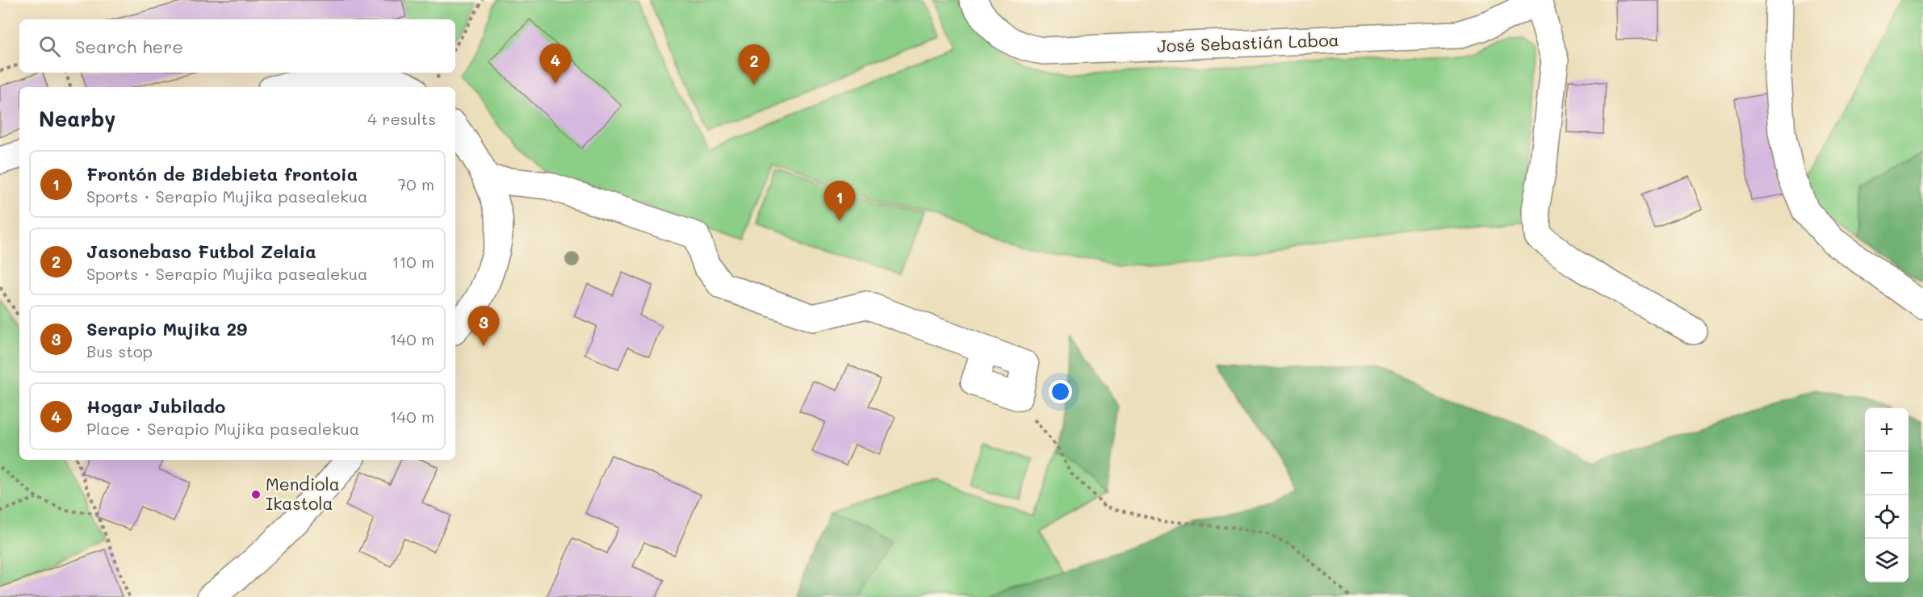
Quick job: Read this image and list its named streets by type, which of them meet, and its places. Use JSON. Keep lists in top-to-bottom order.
{
  "streets": {
    "street": ["José Sebastián Laboa"]
  },
  "places": ["Mendiola Ikastola"],
  "page": {
    "search": "Search here",
    "pins": [
      "4",
      "2",
      "1",
      "3"
    ],
    "heading": ["Nearby", "4 results"],
    "list": [
      {
        "mark": "1",
        "name": "Frontón de Bidebieta frontoia",
        "note": "Sports · Serapio Mujika pasealekua",
        "value": "70 m"
      },
      {
        "mark": "2",
        "name": "Jasonebaso Futbol Zelaia",
        "note": "Sports · Serapio Mujika pasealekua",
        "value": "110 m"
      },
      {
        "mark": "3",
        "name": "Serapio Mujika 29",
        "note": "Bus stop",
        "value": "140 m"
      },
      {
        "mark": "4",
        "name": "Hogar Jubilado",
        "note": "Place · Serapio Mujika pasealekua",
        "value": "140 m"
      }
    ],
    "map_buttons": ["+", "−"]
  }
}
